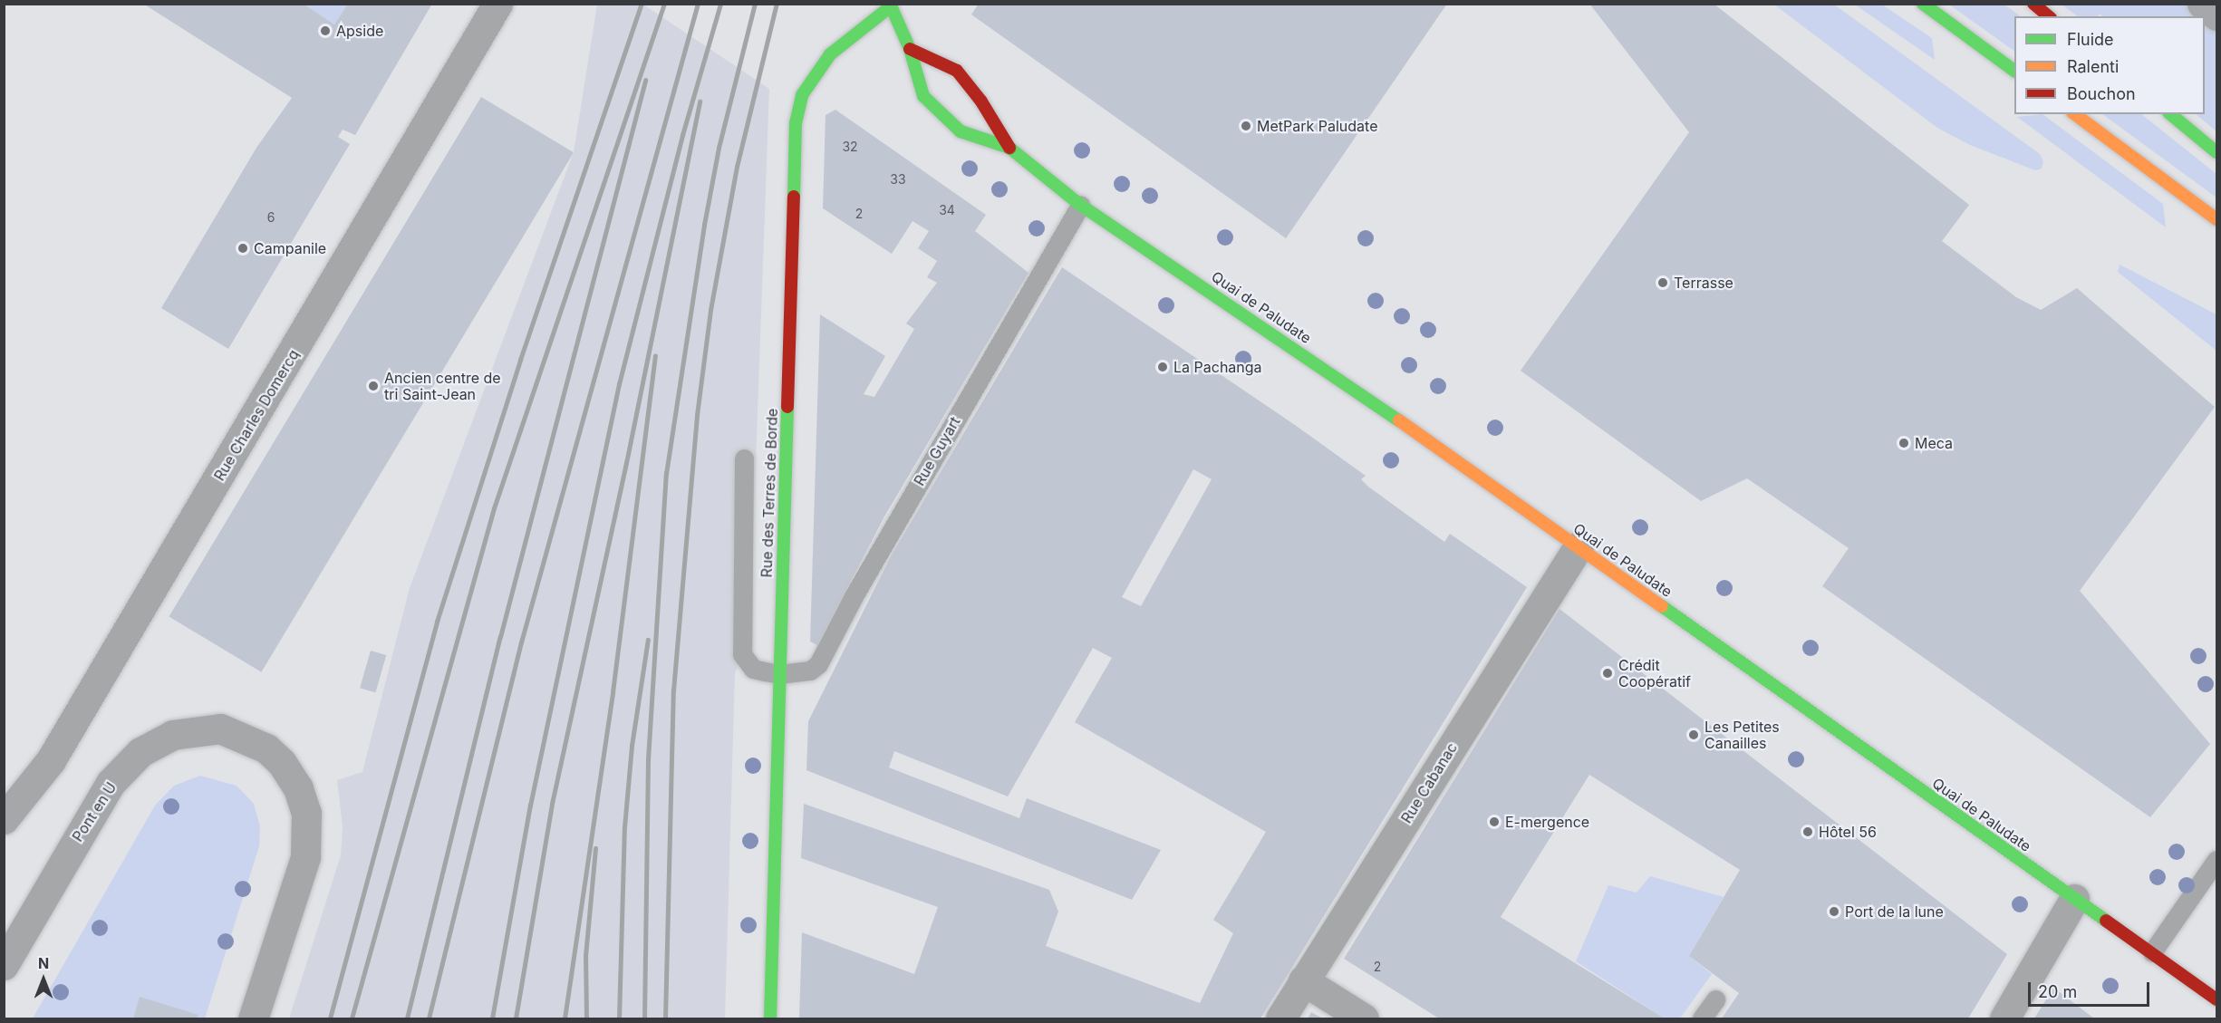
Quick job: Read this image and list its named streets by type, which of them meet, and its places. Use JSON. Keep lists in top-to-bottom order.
{
  "streets": {
    "street": [
      "Quai de Paludate",
      "Rue Charles Domercq",
      "Rue des Terres de Borde",
      "Rue Cabanac",
      "Pont en U"
    ],
    "lane": ["Rue Guyart"]
  },
  "crossings": [
    ["Quai de Paludate", "Rue Guyart"],
    ["Quai de Paludate", "Rue des Terres de Borde"],
    ["Quai de Paludate", "Rue Cabanac"],
    ["Rue Guyart", "Rue des Terres de Borde"]
  ],
  "places": [
    "Apside",
    "MetPark Paludate",
    "Campanile",
    "Terrasse",
    "La Pachanga",
    "Ancien centre de tri Saint-Jean",
    "Meca",
    "Crédit Coopératif",
    "Les Petites Canailles",
    "E-mergence",
    "Hôtel 56",
    "Port de la lune"
  ],
  "house_numbers": [
    "32",
    "33",
    "34",
    "2",
    "6",
    "2"
  ],
  "legend": ["Fluide", "Ralenti", "Bouchon"],
  "scale_bar": "20 m",
  "north": "top"
}
